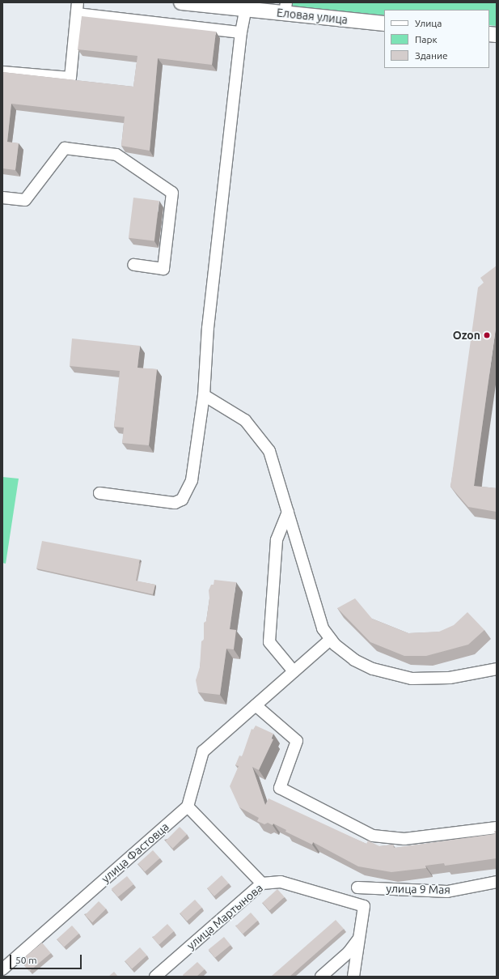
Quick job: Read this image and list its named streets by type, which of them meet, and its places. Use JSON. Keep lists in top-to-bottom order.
{
  "streets": {
    "main road": ["Еловая улица"],
    "street": ["улица Фастовца", "улица 9 Мая", "улица Мартынова"]
  },
  "crossings": [
    ["улица 9 Мая", "улица Мартынова"]
  ],
  "places": ["Ozon"],
  "legend": ["Улица", "Парк", "Здание"],
  "scale_bar": "50 m"
}
